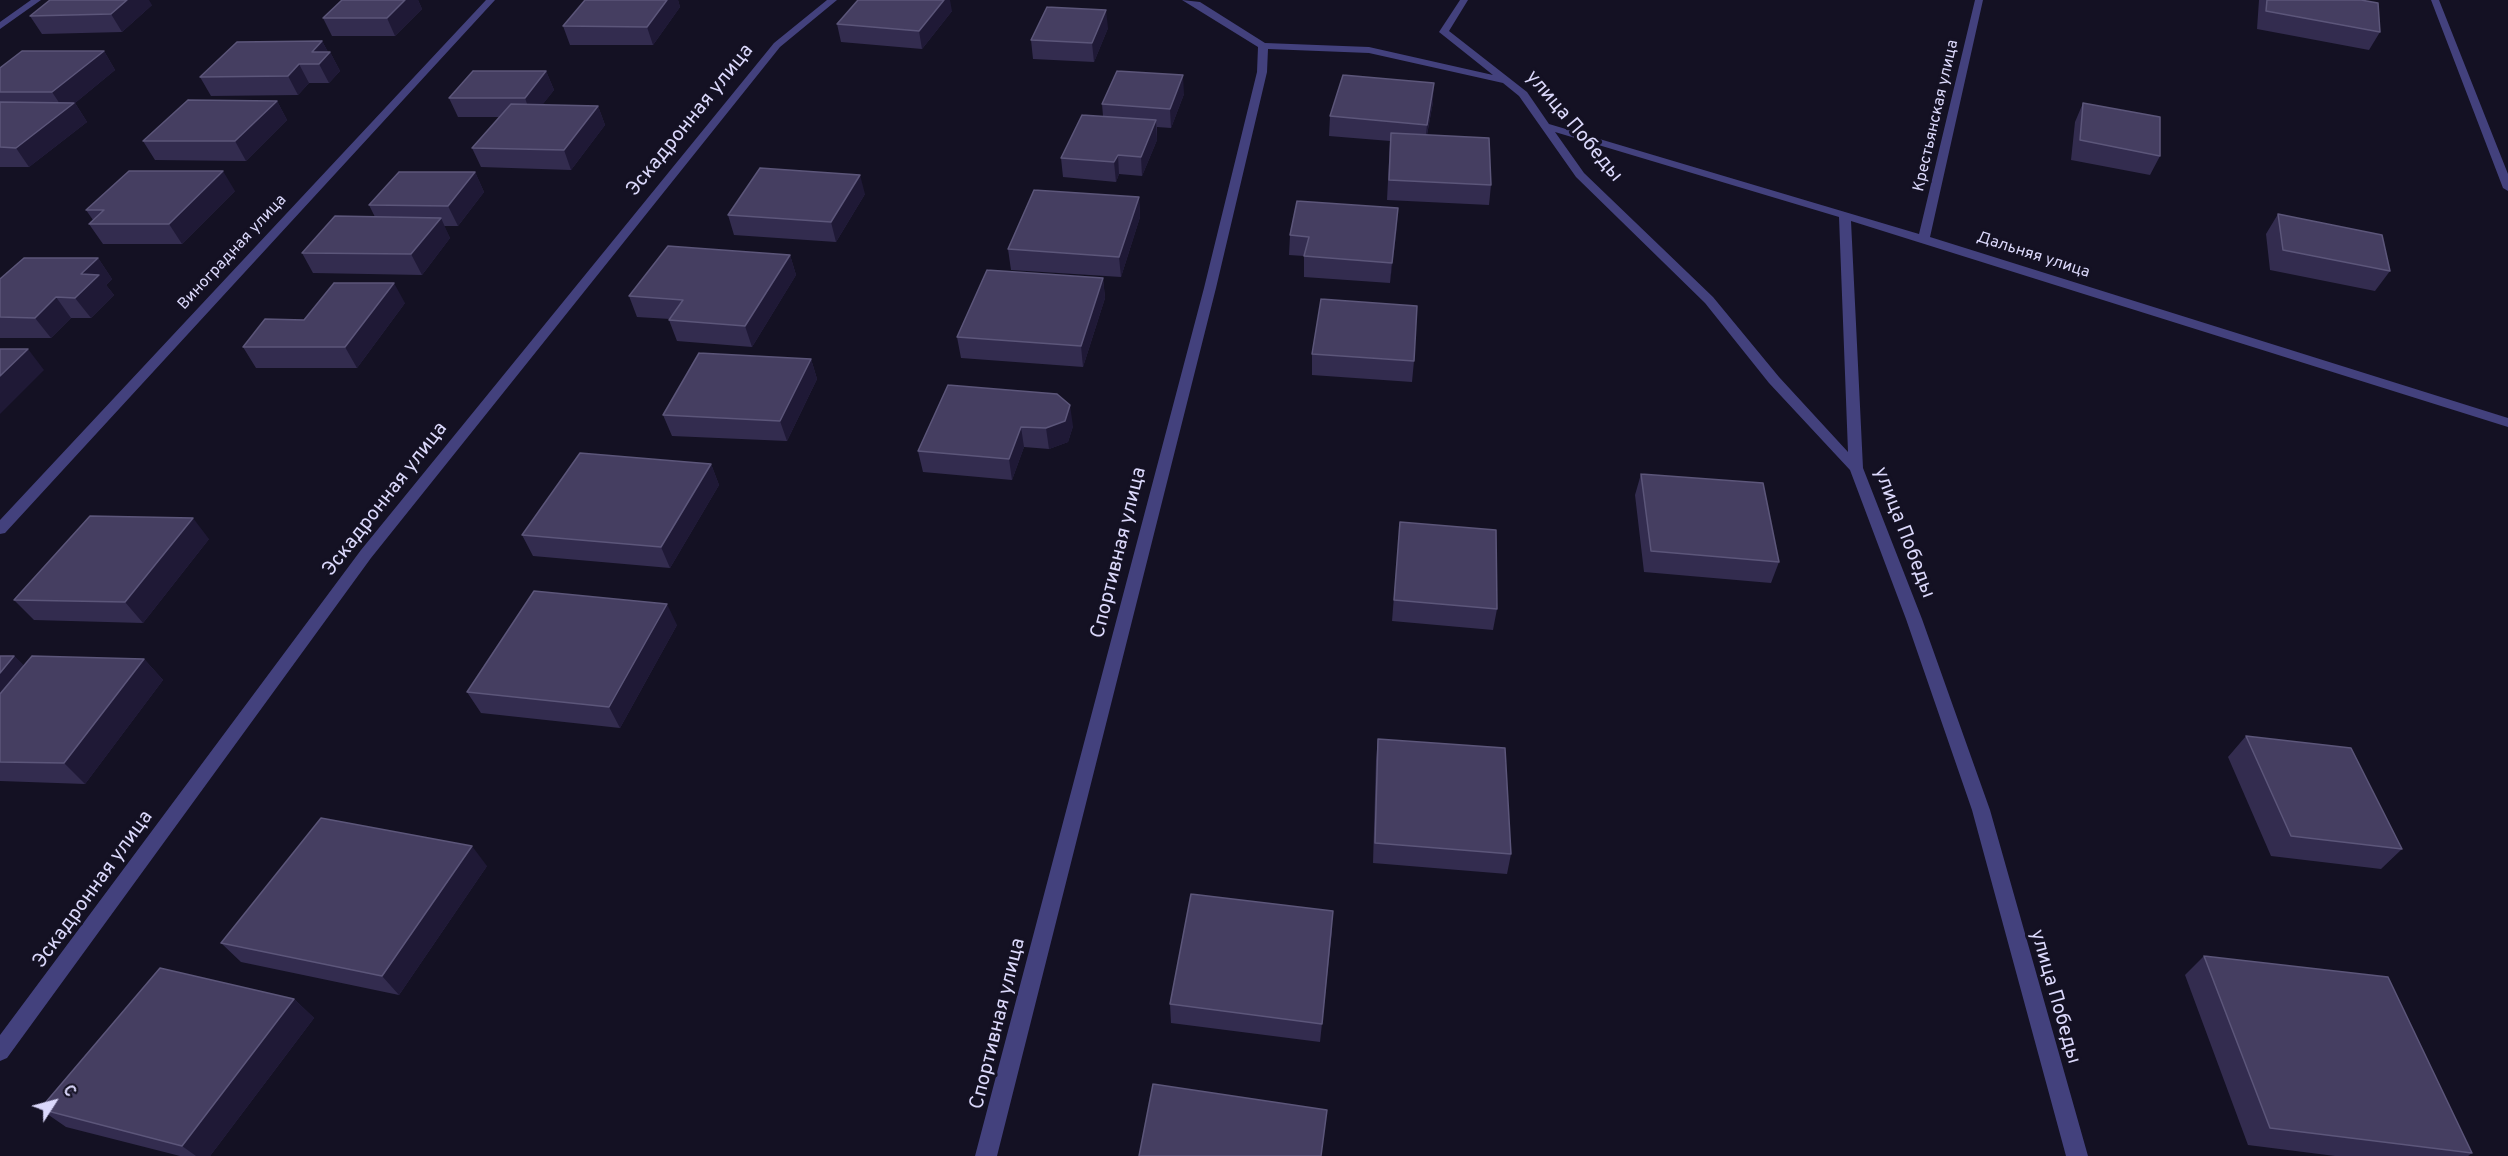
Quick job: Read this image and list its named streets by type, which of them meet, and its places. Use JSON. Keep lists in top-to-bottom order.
{
  "streets": {
    "street": [
      "Крестьянская улица",
      "Эскадронная улица",
      "улица Победы",
      "Виноградная улица",
      "Дальняя улица",
      "Спортивная улица"
    ]
  },
  "crossings": [
    ["Крестьянская улица", "Дальняя улица"],
    ["улица Победы", "Дальняя улица"]
  ],
  "north": "top right"
}
